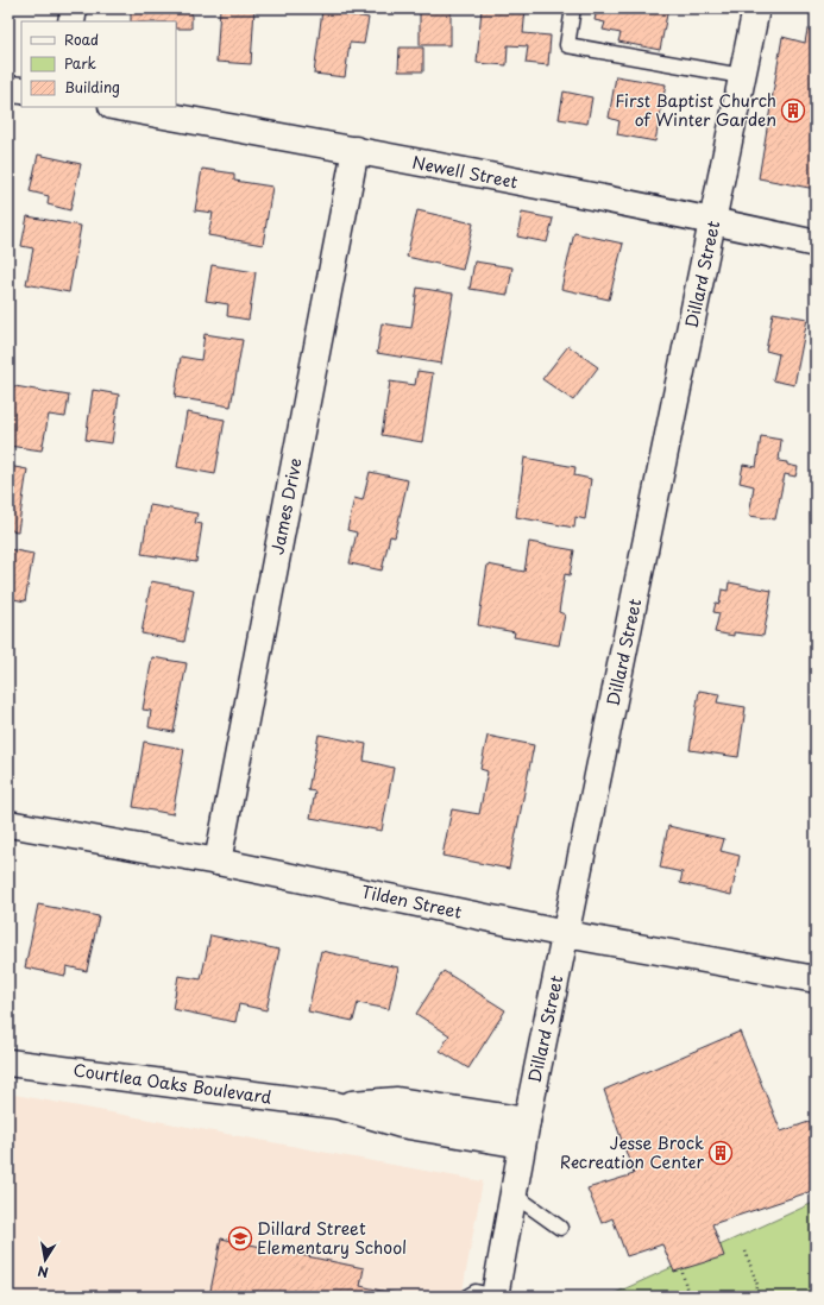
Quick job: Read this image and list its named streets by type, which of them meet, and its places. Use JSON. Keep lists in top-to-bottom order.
{
  "streets": {
    "street": [
      "Newell Street",
      "Dillard Street",
      "James Drive",
      "Tilden Street",
      "Courtlea Oaks Boulevard"
    ]
  },
  "crossings": [
    ["Newell Street", "Dillard Street"],
    ["Newell Street", "James Drive"],
    ["Dillard Street", "Tilden Street"],
    ["Dillard Street", "Courtlea Oaks Boulevard"],
    ["James Drive", "Tilden Street"]
  ],
  "places": {
    "building": ["First Baptist Church of Winter Garden", "Jesse Brock Recreation Center"],
    "school or university": ["Dillard Street Elementary School"]
  },
  "legend": ["Road", "Park", "Building"],
  "north": "bottom"
}
